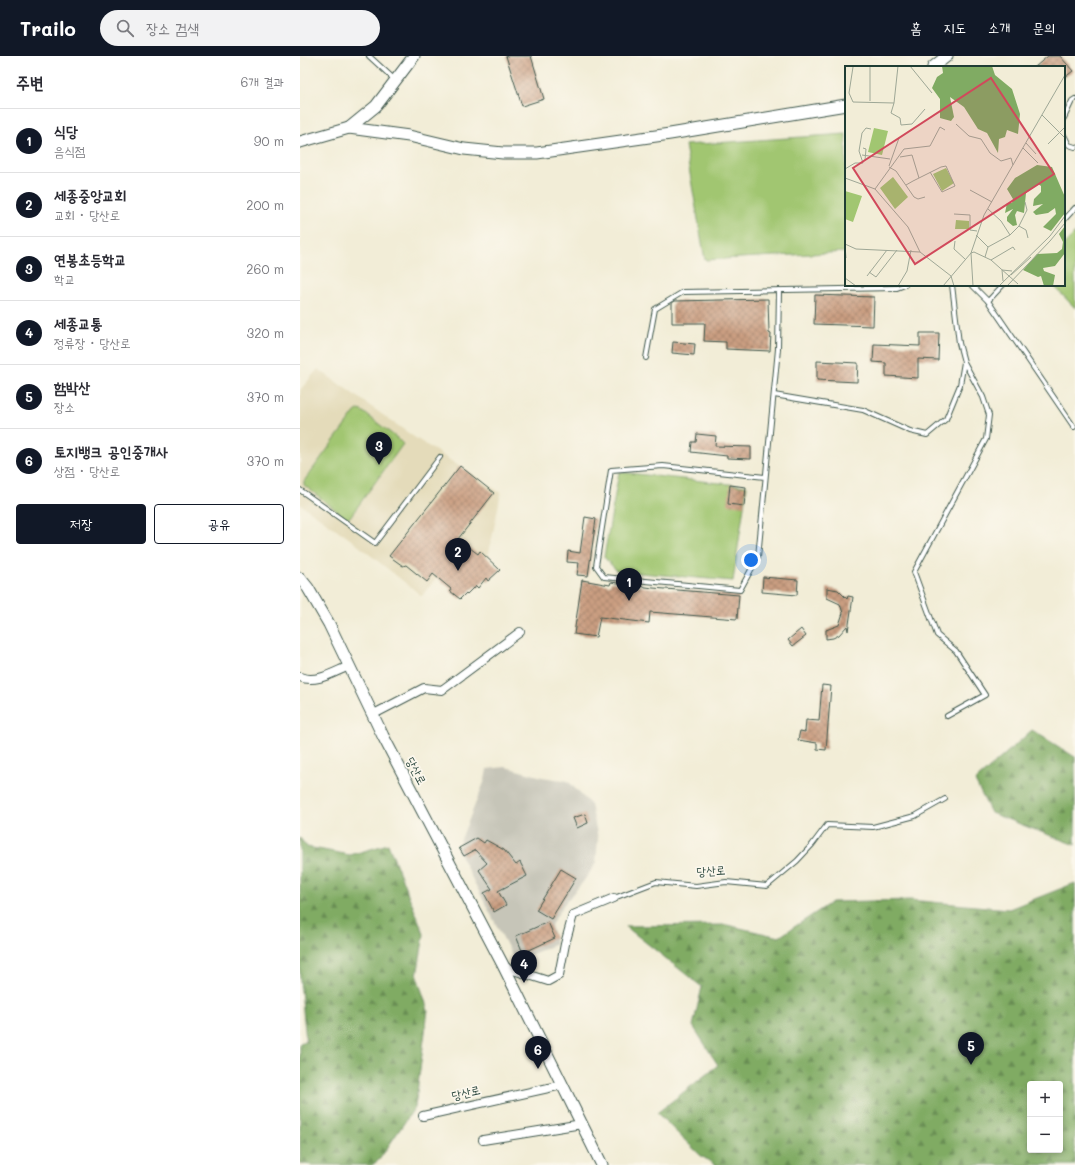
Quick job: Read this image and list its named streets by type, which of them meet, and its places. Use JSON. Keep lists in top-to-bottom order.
{
  "streets": {
    "street": ["당산로"]
  },
  "page": {
    "header": "Trailo",
    "search": "장소 검색",
    "nav": [
      "홈",
      "지도",
      "소개",
      "문의"
    ],
    "heading": ["주변", "6개 결과"],
    "list": [
      {
        "mark": "1",
        "name": "식당",
        "note": "음식점",
        "value": "90 m"
      },
      {
        "mark": "2",
        "name": "세종중앙교회",
        "note": "교회 · 당산로",
        "value": "200 m"
      },
      {
        "mark": "3",
        "name": "연봉초등학교",
        "note": "학교",
        "value": "260 m"
      },
      {
        "mark": "4",
        "name": "세종교통",
        "note": "정류장 · 당산로",
        "value": "320 m"
      },
      {
        "mark": "5",
        "name": "함박산",
        "note": "장소",
        "value": "370 m"
      },
      {
        "mark": "6",
        "name": "토지뱅크 공인중개사",
        "note": "상점 · 당산로",
        "value": "370 m"
      }
    ],
    "pins": [
      "3",
      "2",
      "1",
      "4",
      "5",
      "6"
    ],
    "buttons": ["저장", "공유"],
    "map_buttons": ["+", "−"]
  }
}
